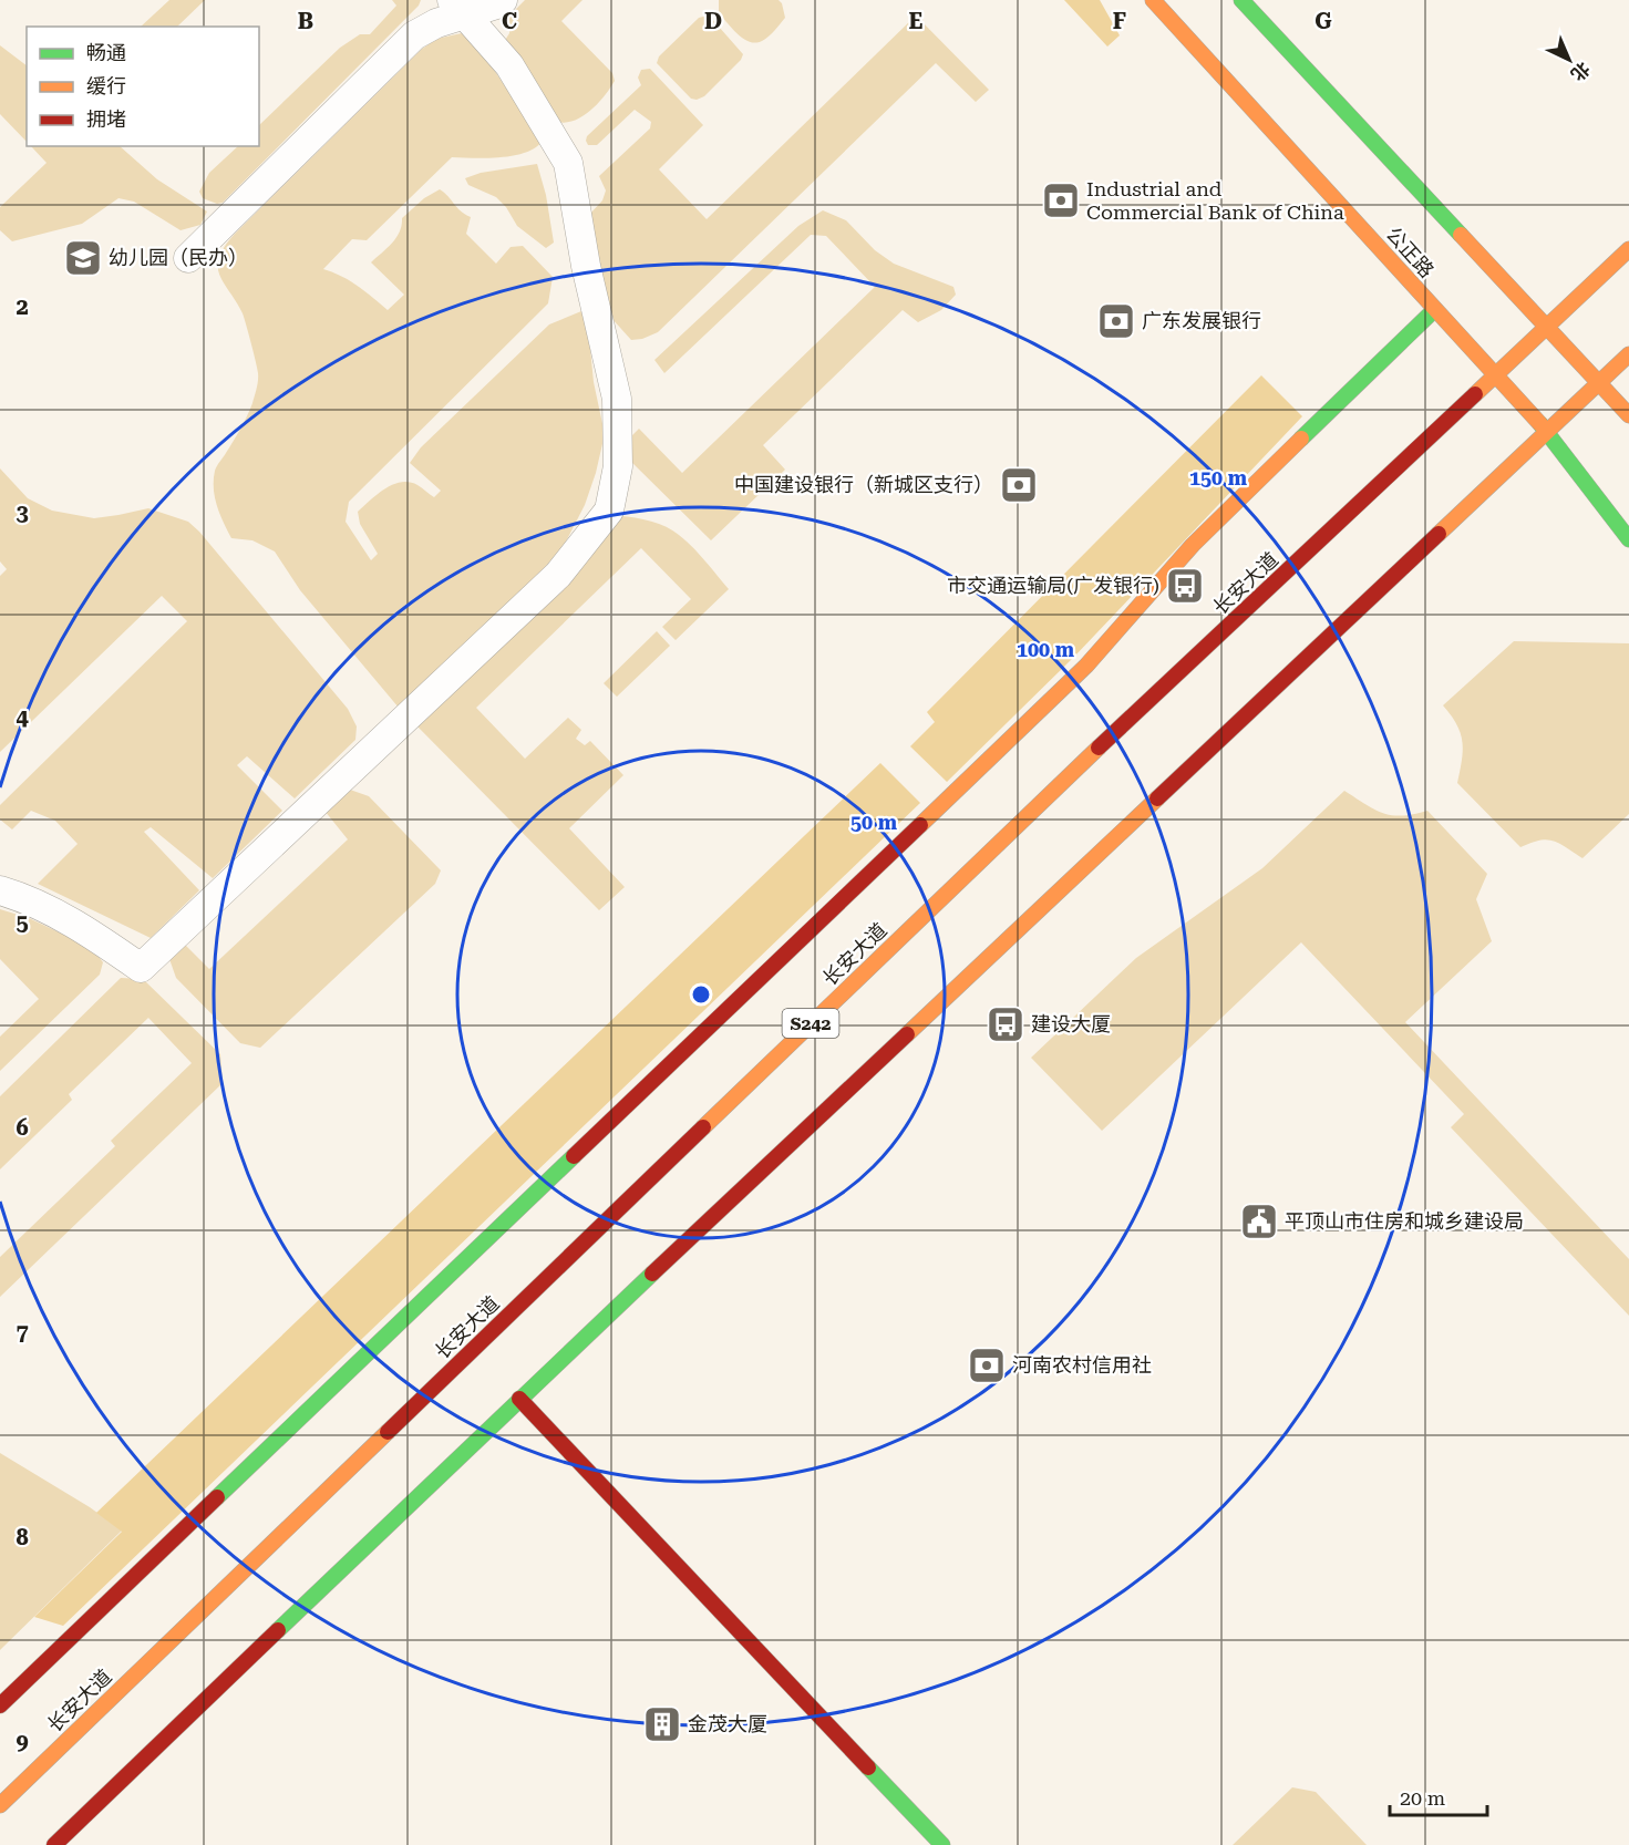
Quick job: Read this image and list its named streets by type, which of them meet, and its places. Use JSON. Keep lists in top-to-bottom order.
{
  "streets": {
    "main road": ["公正路", "长安大道", "S242"]
  },
  "crossings": [
    ["公正路", "长安大道"]
  ],
  "places": {
    "bank": [
      "Industrial and Commercial Bank of China",
      "广东发展银行",
      "中国建设银行（新城区支行）",
      "河南农村信用社"
    ],
    "school or university": ["幼儿园（民办）"],
    "bus stop": ["市交通运输局(广发银行)", "建设大厦"],
    "public building": ["平顶山市住房和城乡建设局"],
    "building": ["金茂大厦"]
  },
  "legend": ["畅通", "缓行", "拥堵"],
  "scale_bar": "20 m",
  "north": "bottom right",
  "grid": {
    "columns": [
      "B",
      "C",
      "D",
      "E",
      "F",
      "G"
    ],
    "rows": [
      "2",
      "3",
      "4",
      "5",
      "6",
      "7",
      "8",
      "9"
    ]
  },
  "rings": ["150 m", "100 m", "50 m"]
}
